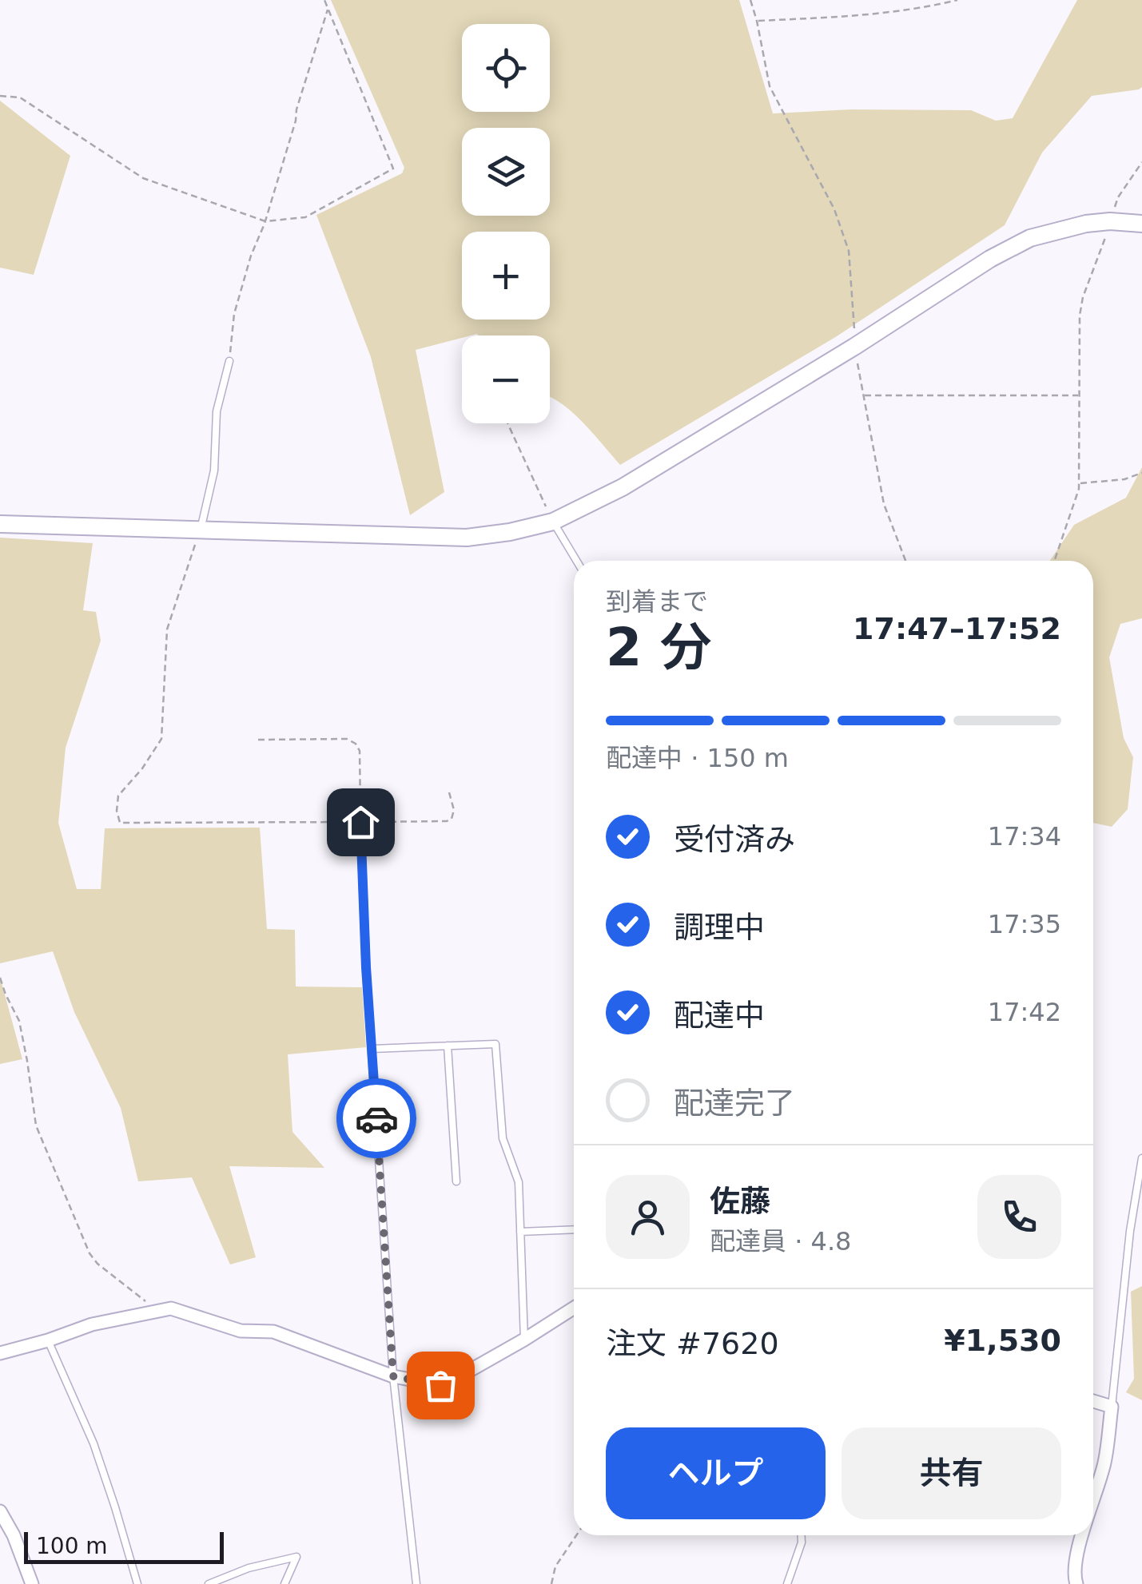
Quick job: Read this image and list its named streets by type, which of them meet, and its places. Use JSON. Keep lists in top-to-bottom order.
{
  "scale_bar": "100 m",
  "page": {
    "map_buttons": ["+", "−"],
    "heading": ["2 分", "到着まで", "17:47–17:52"],
    "panel": [
      "佐藤",
      "配達員 · 4.8",
      "注文 #7620",
      "¥1,530"
    ],
    "bar": "配達中 · 150 m",
    "list": [
      ["受付済み", "17:34"],
      ["調理中", "17:35"],
      ["配達中", "17:42"],
      "配達完了"
    ],
    "buttons": ["ヘルプ", "共有"],
    "scale": "100 m"
  }
}
